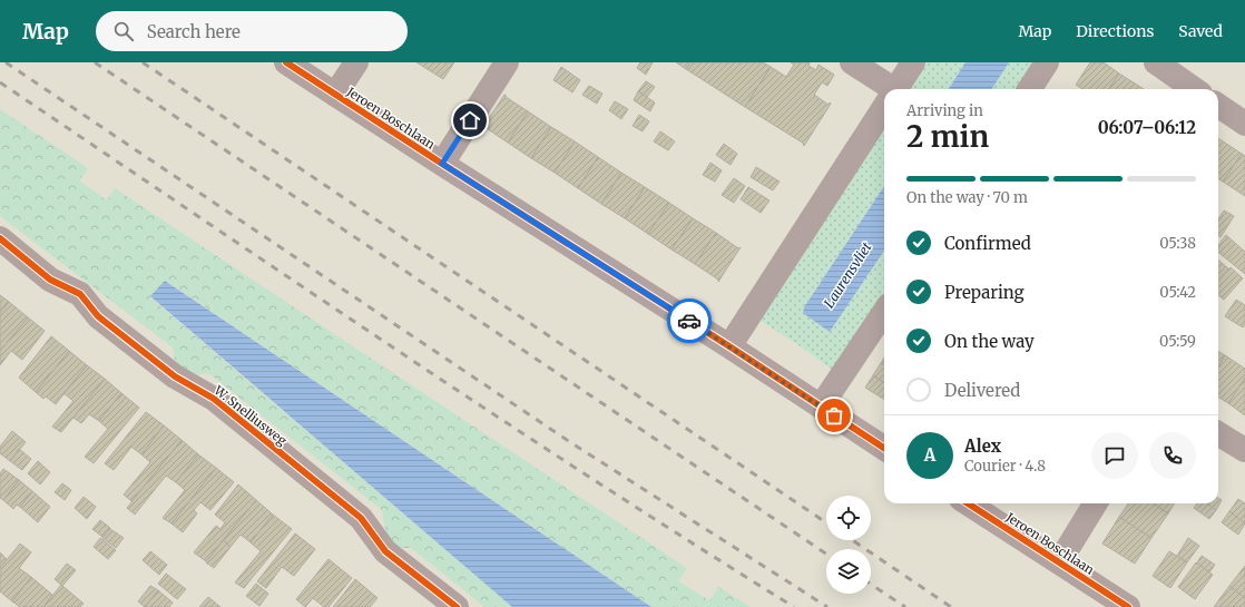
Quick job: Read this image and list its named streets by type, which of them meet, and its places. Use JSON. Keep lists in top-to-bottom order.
{
  "streets": {
    "street": ["Jeroen Boschlaan", "W. Snelliusweg"]
  },
  "water": ["Laurensvliet"],
  "page": {
    "header": "Map",
    "search": "Search here",
    "nav": ["Map", "Directions", "Saved"],
    "heading": ["2 min", "Arriving in", "06:07–06:12"],
    "panel": ["Alex", "Courier · 4.8"],
    "bar": "On the way · 70 m",
    "list": [
      ["Confirmed", "05:38"],
      ["Preparing", "05:42"],
      ["On the way", "05:59"],
      "Delivered"
    ],
    "round": "A"
  }
}
